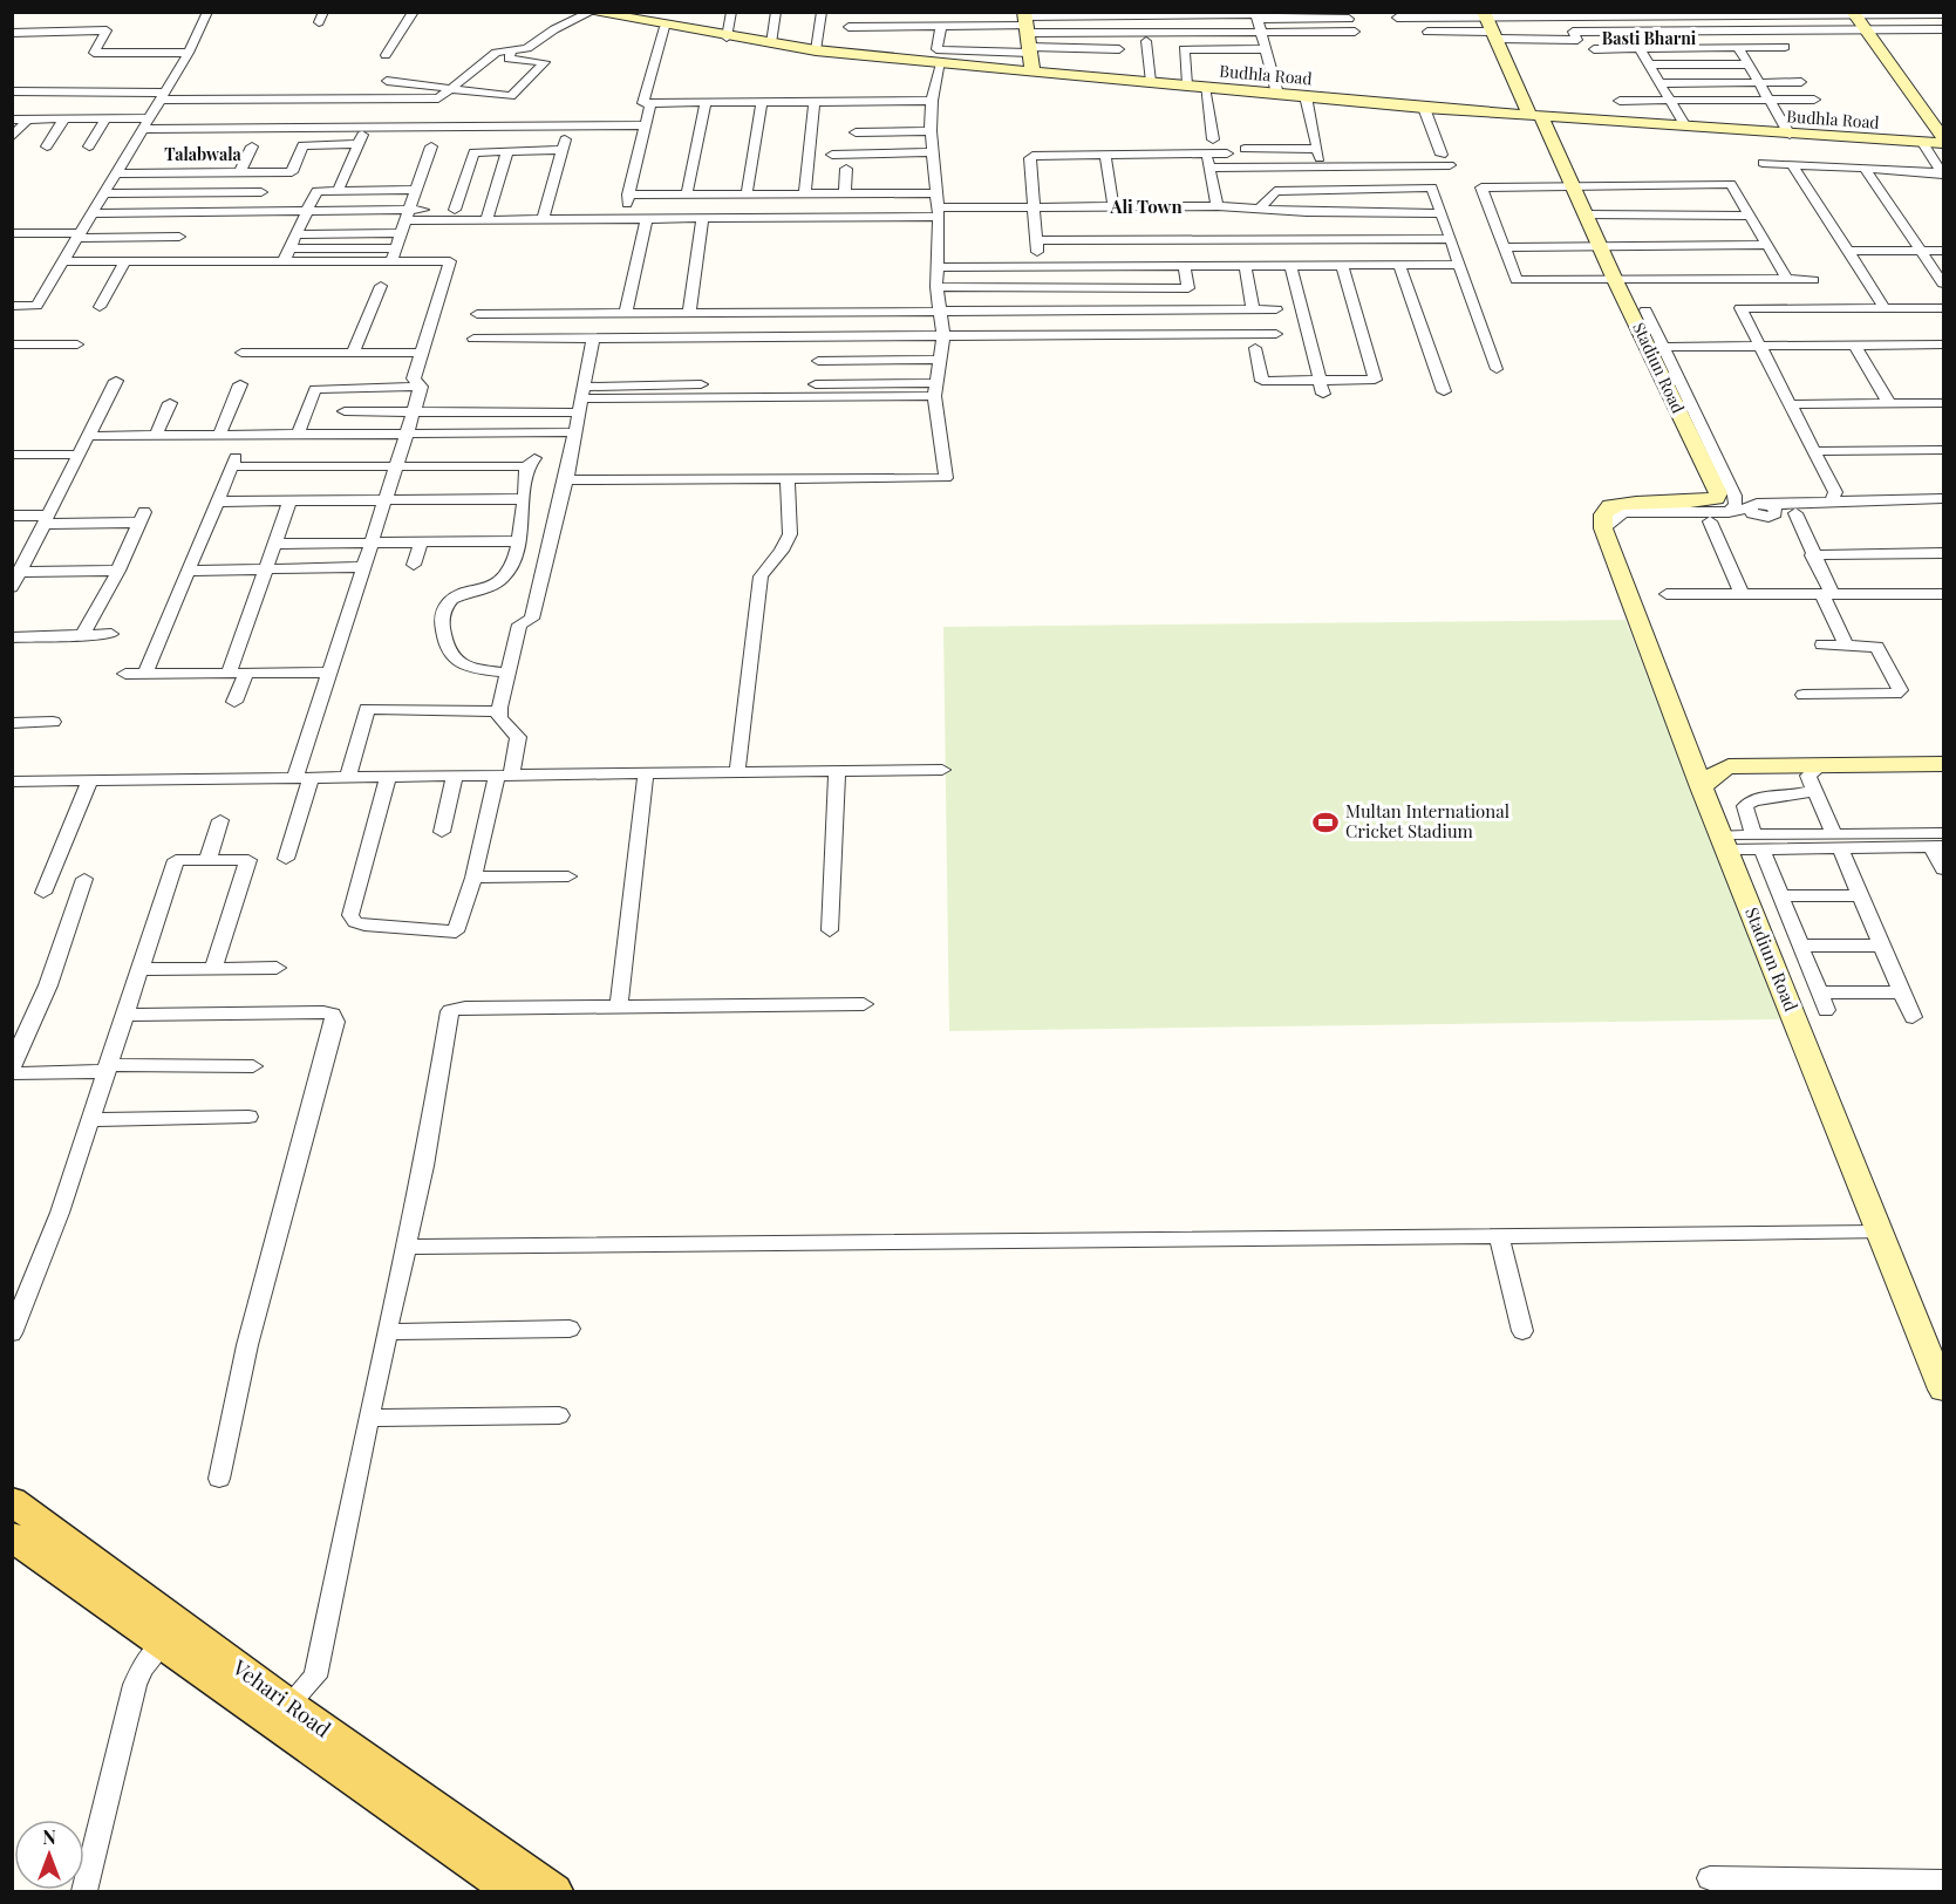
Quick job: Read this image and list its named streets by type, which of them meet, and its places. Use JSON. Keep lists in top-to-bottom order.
{
  "streets": {
    "main road": [
      "Budhla Road",
      "Stadiun Road",
      "Stadium Road",
      "Vehari Road"
    ]
  },
  "crossings": [
    ["Budhla Road", "Stadiun Road"],
    ["Stadiun Road", "Stadium Road"]
  ],
  "districts": ["Basti Bharni", "Talabwala", "Ali Town"],
  "places": {
    "sports": ["Multan International Cricket Stadium"]
  },
  "north": "top"
}
